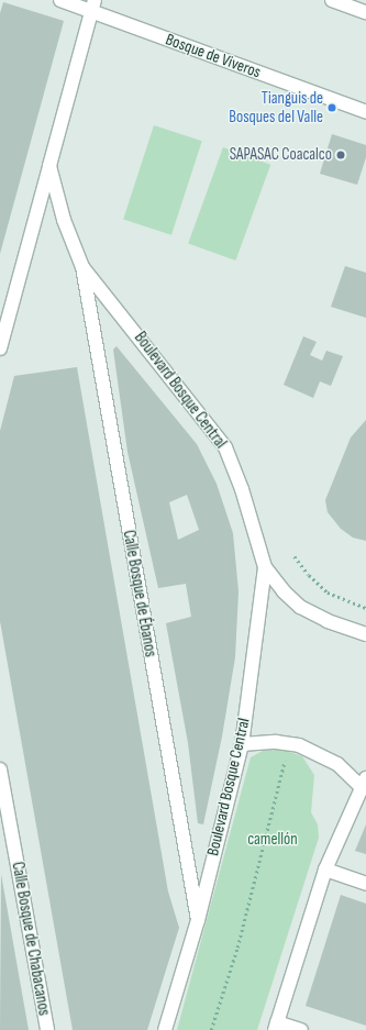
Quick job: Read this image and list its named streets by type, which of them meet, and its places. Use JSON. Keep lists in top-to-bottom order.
{
  "streets": {
    "street": [
      "Bosque de Viveros",
      "Boulevard Bosque Central",
      "Calle Bosque de Ébanos",
      "Calle Bosque de Chabacanos"
    ]
  },
  "crossings": [
    ["Bosque de Viveros", "Boulevard Bosque Central"],
    ["Boulevard Bosque Central", "Calle Bosque de Ébanos"]
  ],
  "parks": ["camellón"],
  "places": ["Tianguis de Bosques del Valle", "SAPASAC Coacalco"]
}
